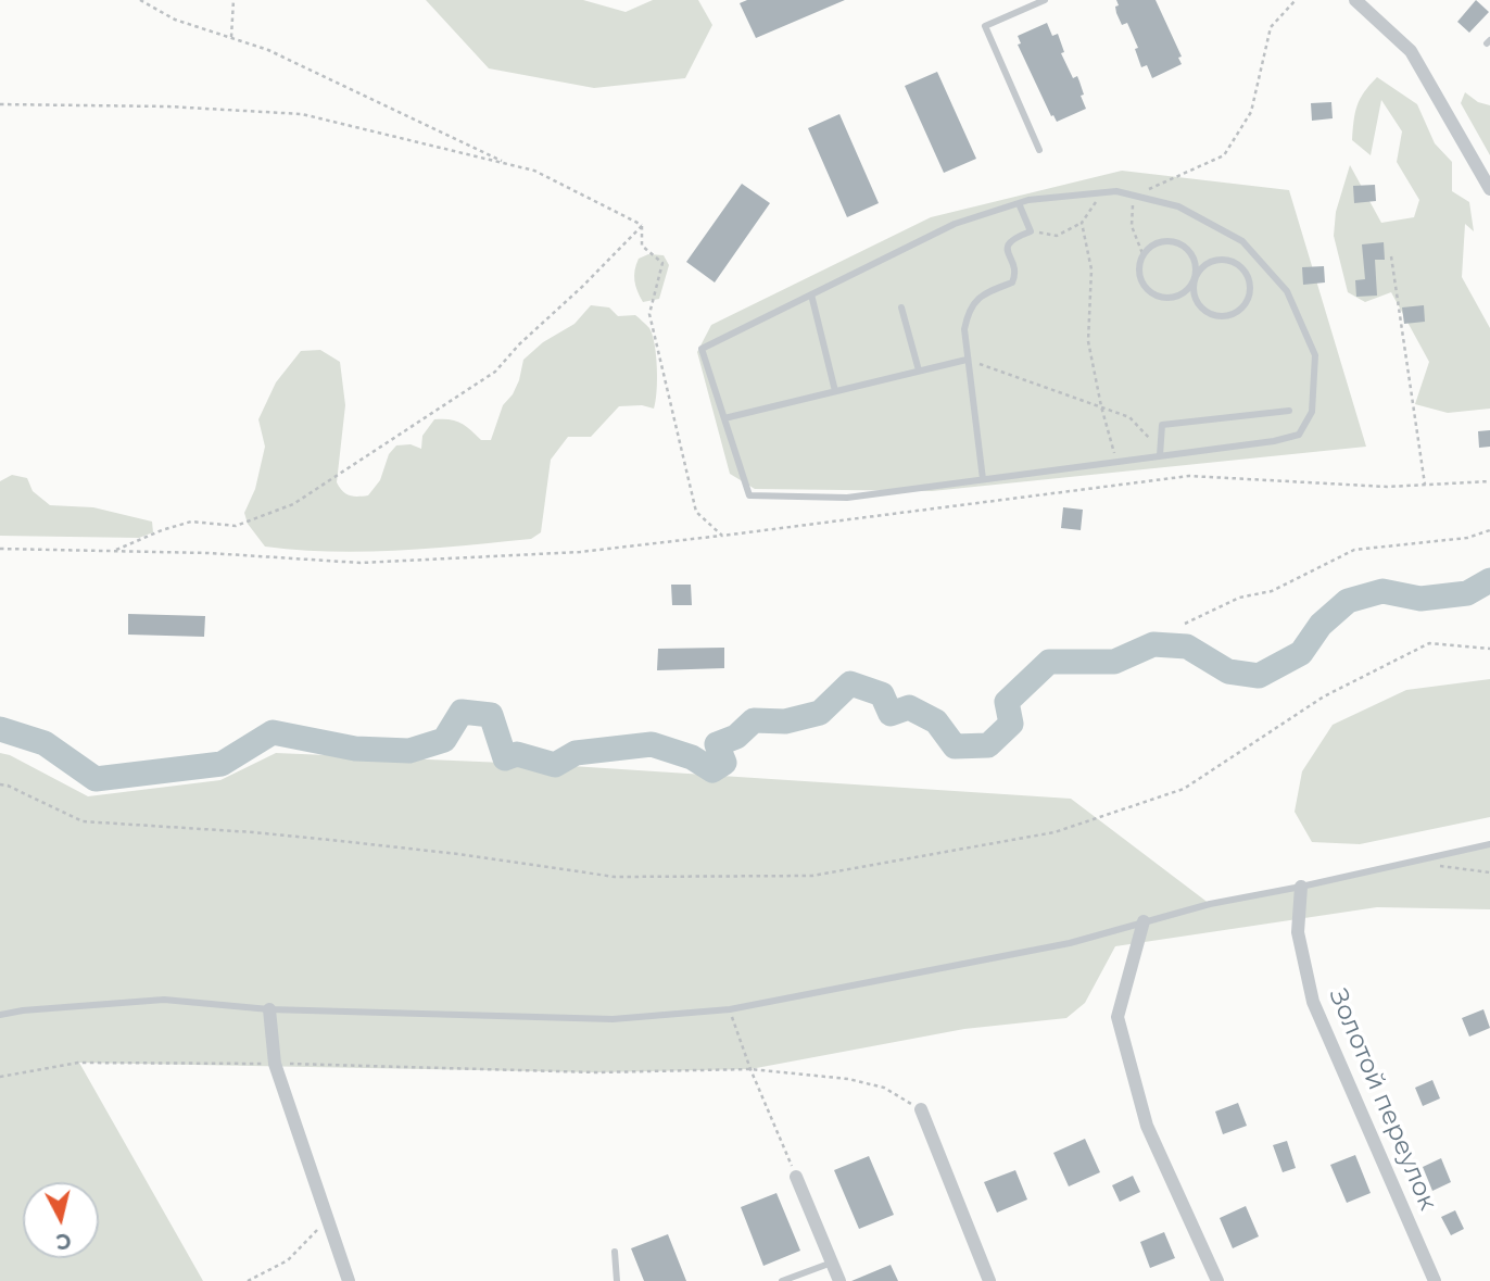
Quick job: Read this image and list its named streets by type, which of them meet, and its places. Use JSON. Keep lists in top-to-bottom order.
{
  "streets": {
    "street": ["Золотой переулок"]
  },
  "north": "bottom"
}
